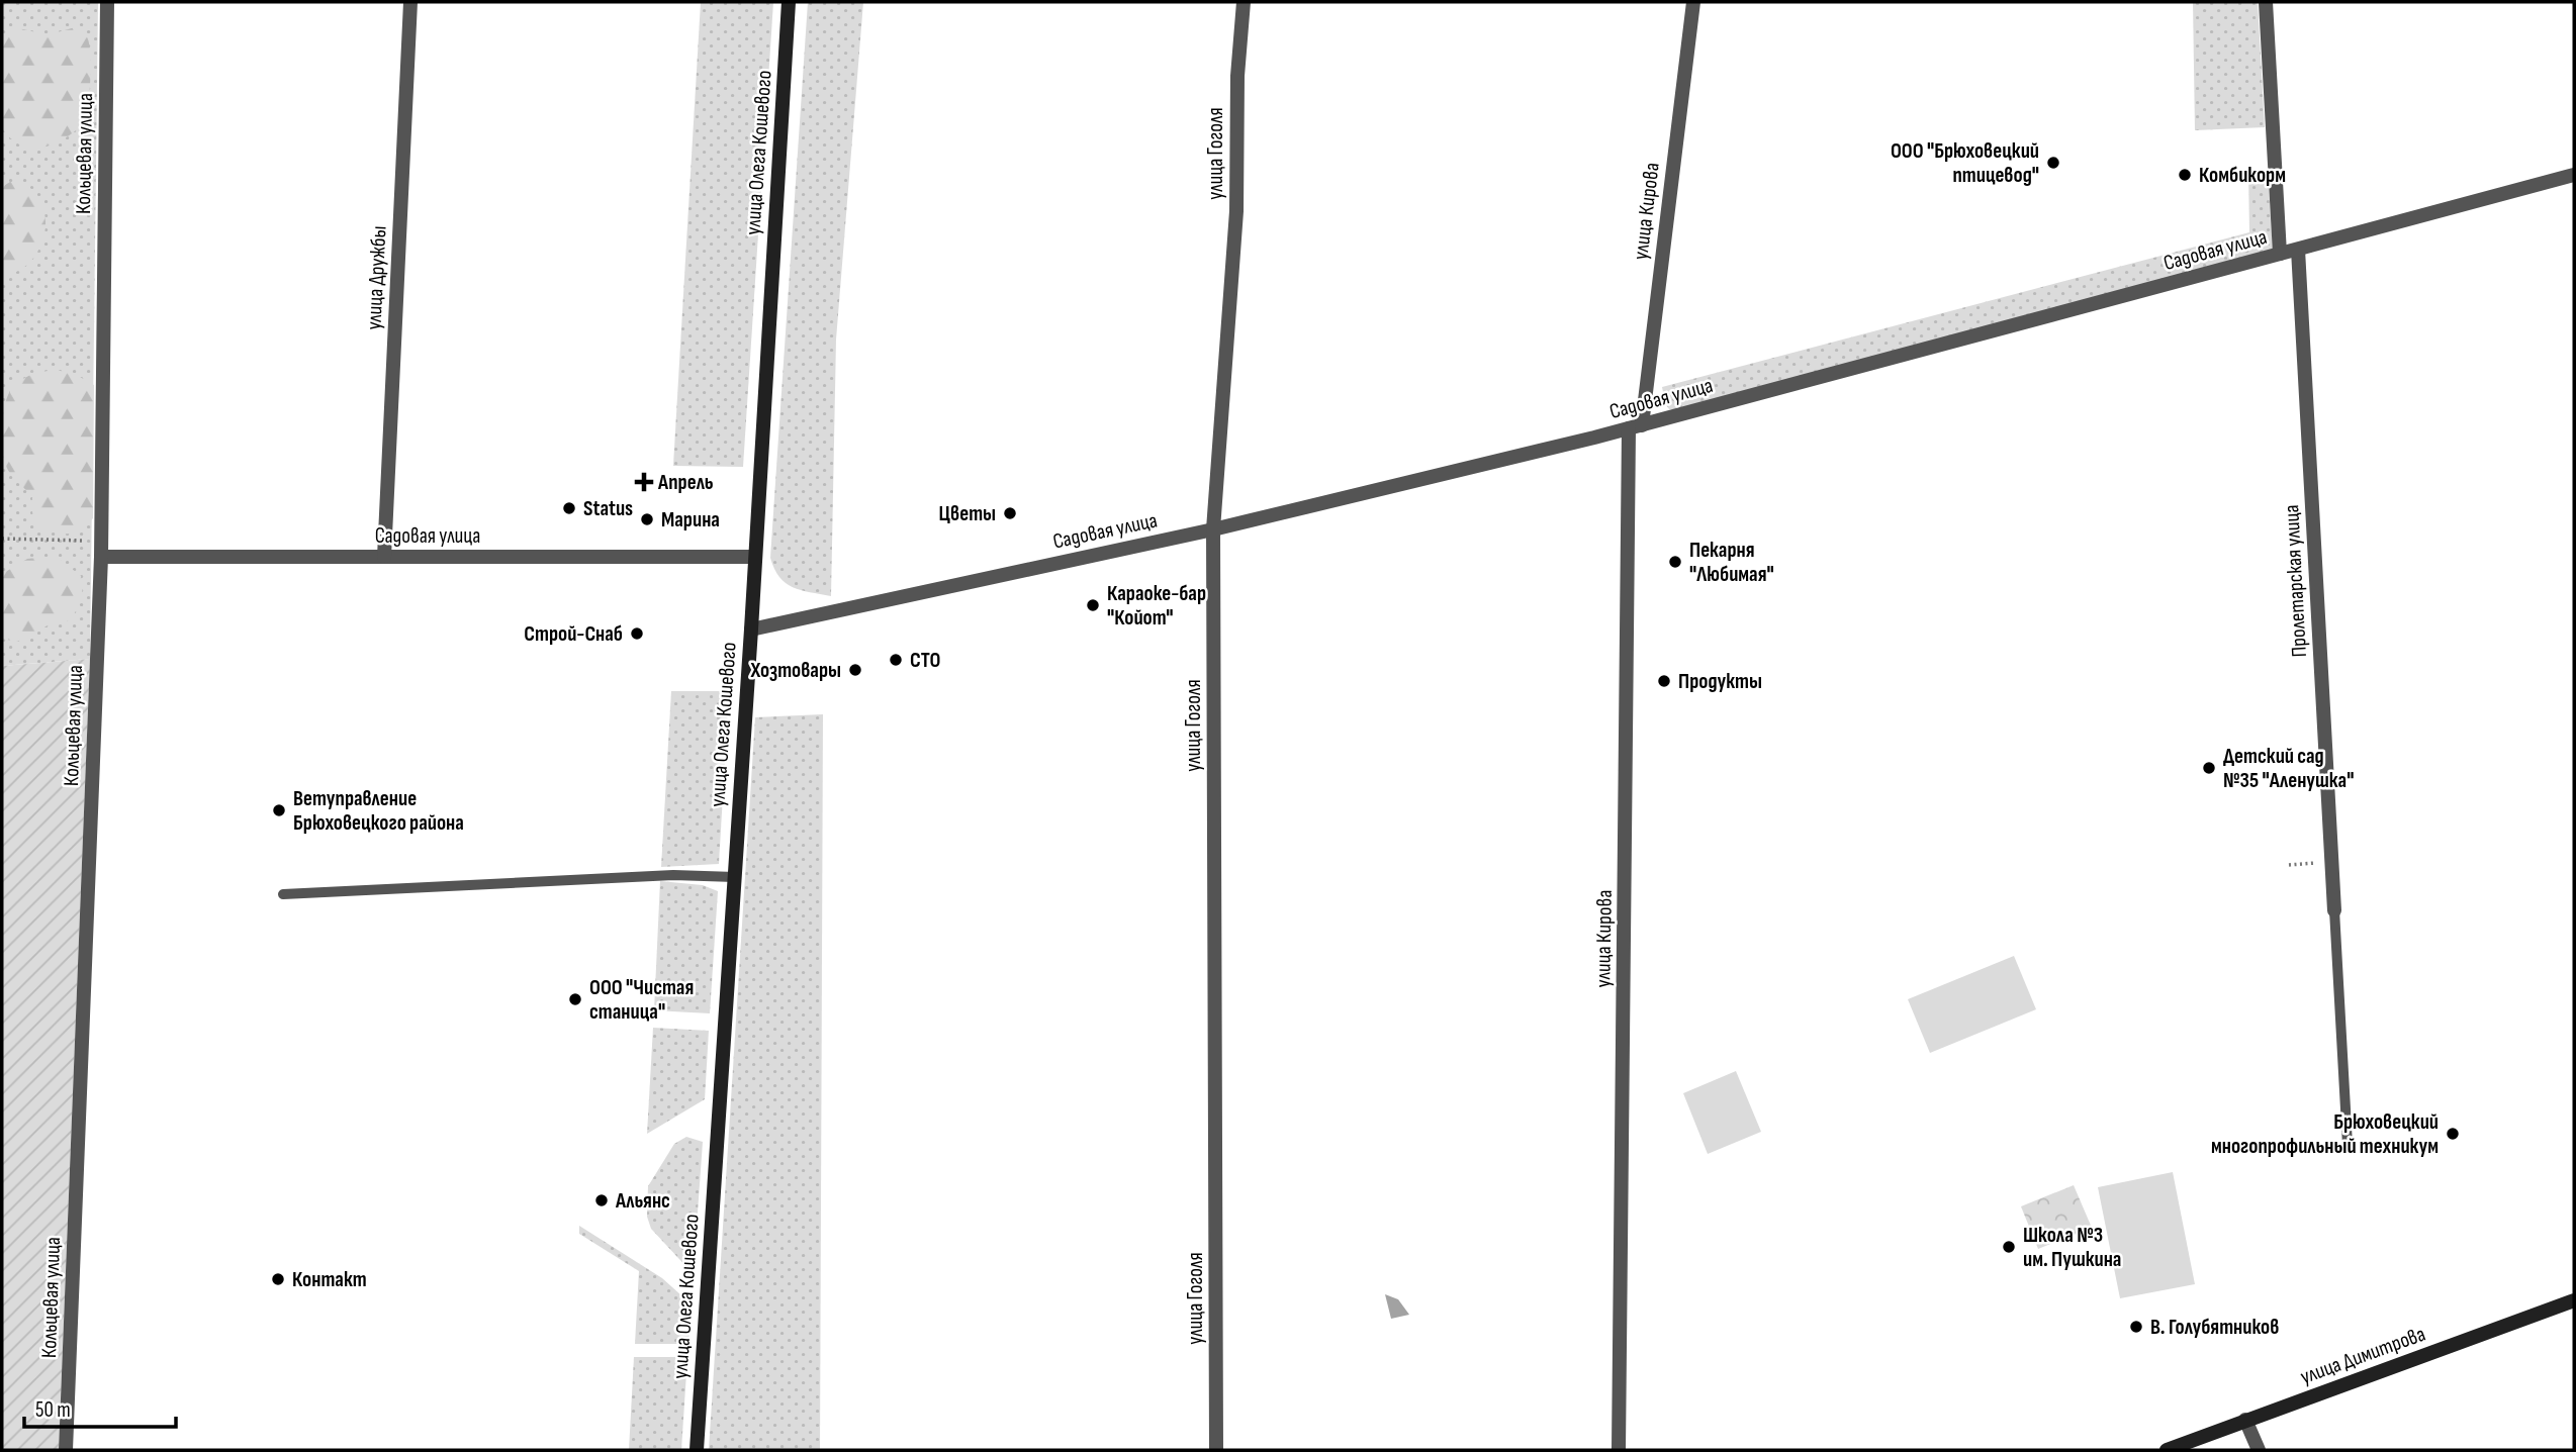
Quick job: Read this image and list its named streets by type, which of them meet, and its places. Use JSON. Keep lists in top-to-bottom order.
{
  "streets": {
    "street": [
      "улица Олега Кошевого",
      "Кольцевая улица",
      "улица Гоголя",
      "улица Кирова",
      "Садовая улица",
      "улица Дружбы",
      "Пролетарская улица",
      "улица Димитрова"
    ]
  },
  "crossings": [
    ["улица Олега Кошевого", "Садовая улица"],
    ["Кольцевая улица", "Садовая улица"],
    ["улица Гоголя", "Садовая улица"],
    ["улица Кирова", "Садовая улица"],
    ["Садовая улица", "улица Дружбы"],
    ["Садовая улица", "Пролетарская улица"]
  ],
  "places": {
    "other": [
      "ООО \"Брюховецкий птицевод\"",
      "Комбикорм",
      "Status",
      "Цветы",
      "Марина",
      "Пекарня \"Любимая\"",
      "Караоке-бар \"Койот\"",
      "Строй-Снаб",
      "СТО",
      "Хозтовары",
      "Продукты",
      "Детский сад №35 \"Аленушка\"",
      "Ветуправление Брюховецкого района",
      "ООО \"Чистая станица\"",
      "Брюховецкий многопрофильный техникум",
      "Альянс",
      "Школа №3 им. Пушкина",
      "Контакт",
      "В. Голубятников"
    ],
    "health": ["Апрель"]
  },
  "scale_bar": "50 m"
}
